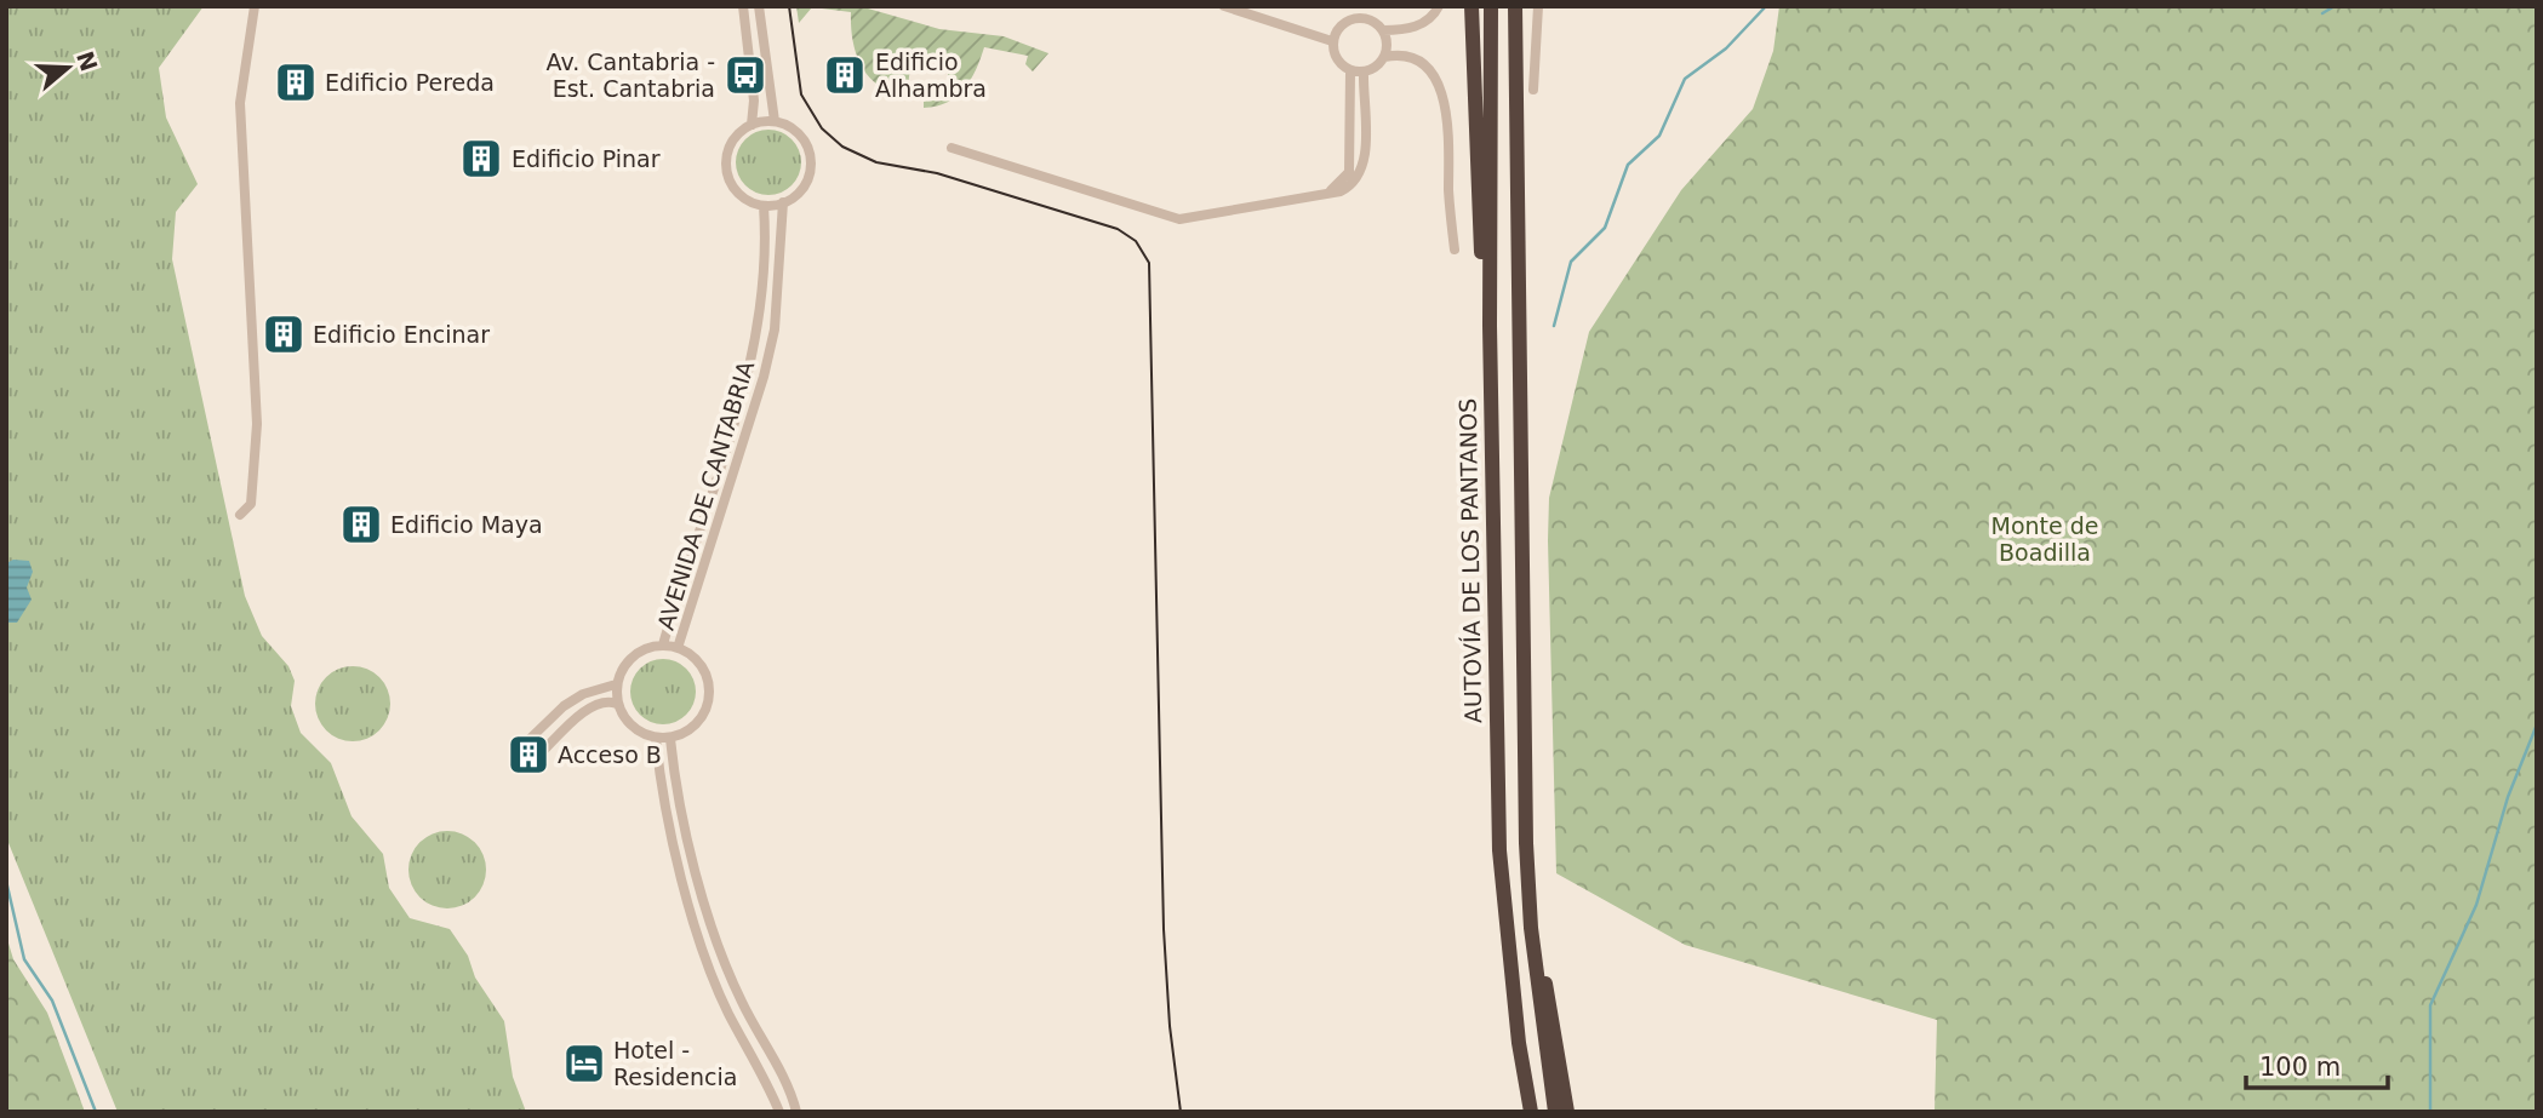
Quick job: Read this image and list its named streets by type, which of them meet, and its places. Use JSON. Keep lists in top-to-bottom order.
{
  "streets": {
    "highway": ["AUTOVÍA DE LOS PANTANOS"],
    "street": ["AVENIDA DE CANTABRIA"]
  },
  "parks": ["Monte de Boadilla"],
  "places": {
    "bus stop": ["Av. Cantabria - Est. Cantabria"],
    "building": [
      "Edificio Alhambra",
      "Edificio Pereda",
      "Edificio Pinar",
      "Edificio Encinar",
      "Edificio Maya",
      "Acceso B"
    ],
    "hotel": ["Hotel - Residencia"]
  },
  "scale_bar": "100 m",
  "north": "right"
}
